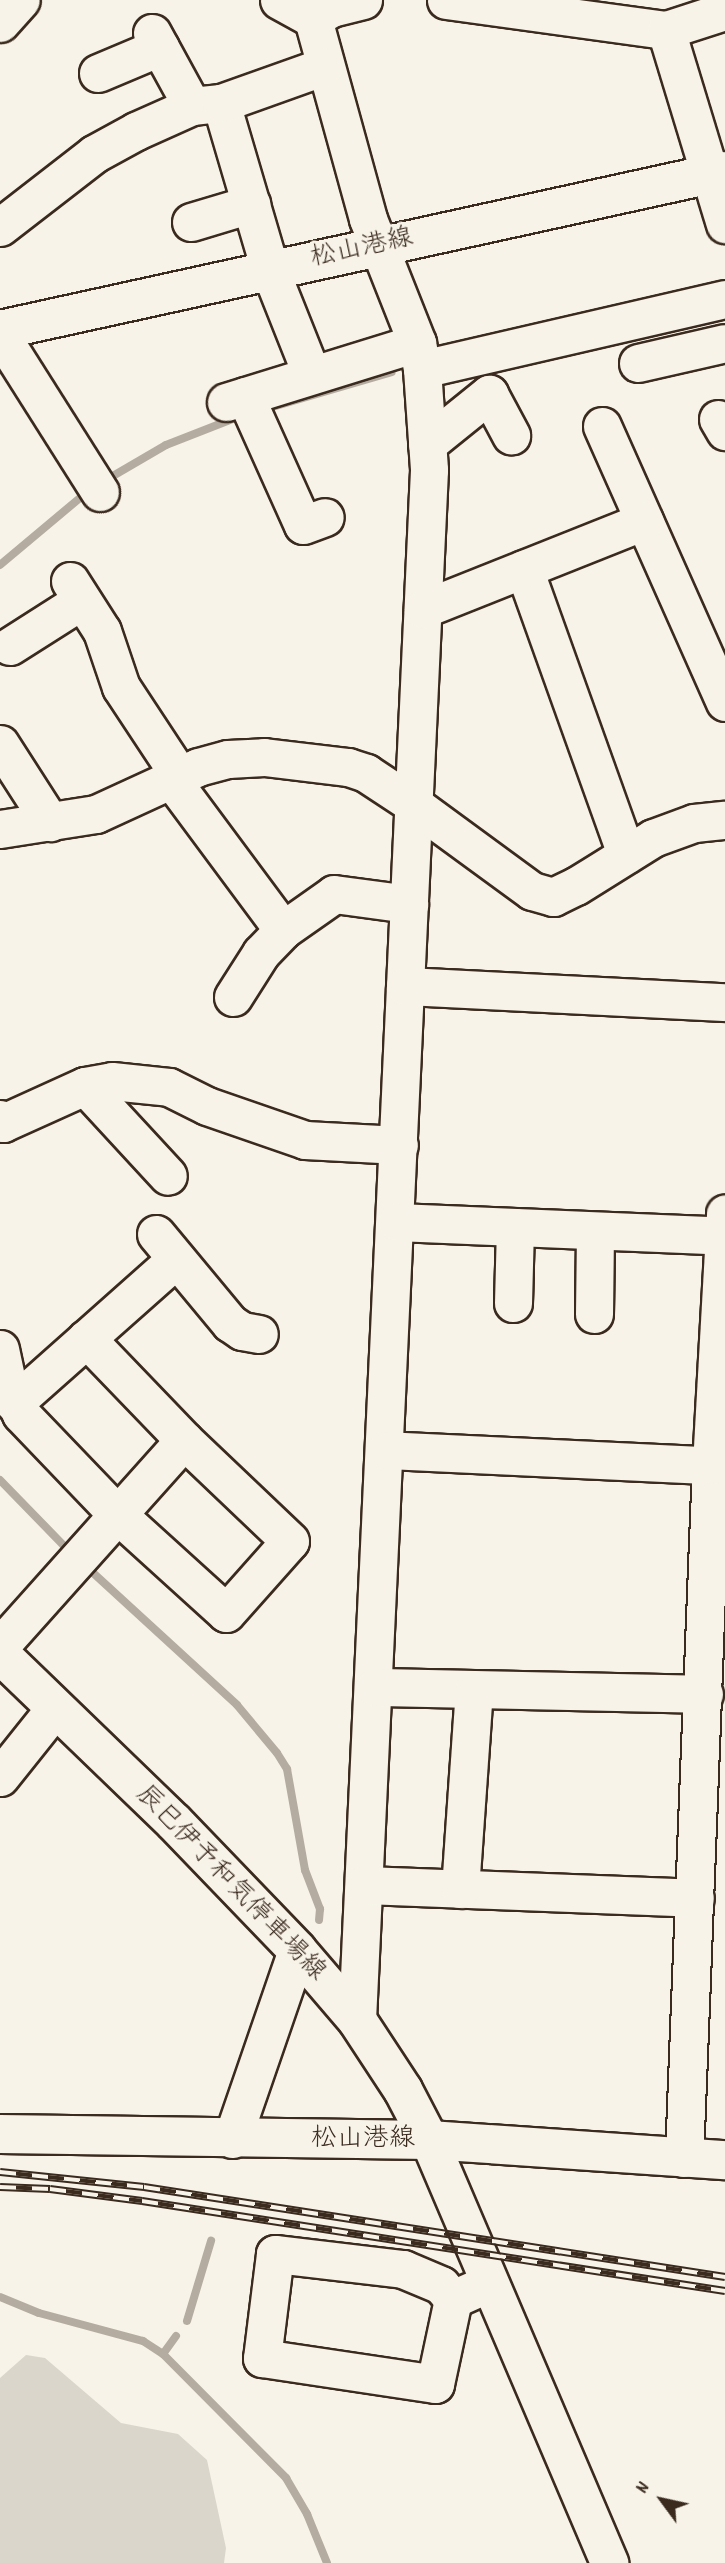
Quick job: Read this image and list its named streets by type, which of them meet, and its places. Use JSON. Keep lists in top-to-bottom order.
{
  "streets": {
    "main road": ["松山港線", "辰巳伊予和気停車場線"]
  },
  "crossings": [
    ["松山港線", "辰巳伊予和気停車場線"]
  ],
  "north": "top left"
}
